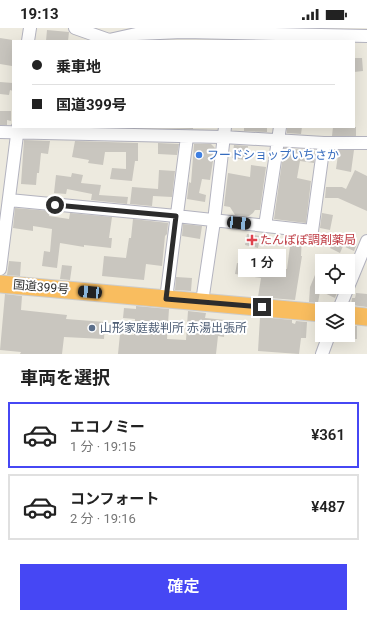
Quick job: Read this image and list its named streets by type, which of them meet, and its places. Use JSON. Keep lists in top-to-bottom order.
{
  "streets": {
    "highway": ["国道399号"]
  },
  "places": {
    "other": ["フードショップいちさか", "山形家庭裁判所 赤湯出張所"],
    "health": ["たんぽぽ調剤薬局"]
  },
  "page": {
    "status": "19:13",
    "banner": ["乗車地", "国道399号"],
    "bubble": "1 分",
    "heading": "車両を選択",
    "list": [
      {
        "name": "エコノミー",
        "note": "1 分 · 19:15",
        "value": "¥361"
      },
      {
        "name": "コンフォート",
        "note": "2 分 · 19:16",
        "value": "¥487"
      }
    ],
    "buttons": "確定"
  }
}
